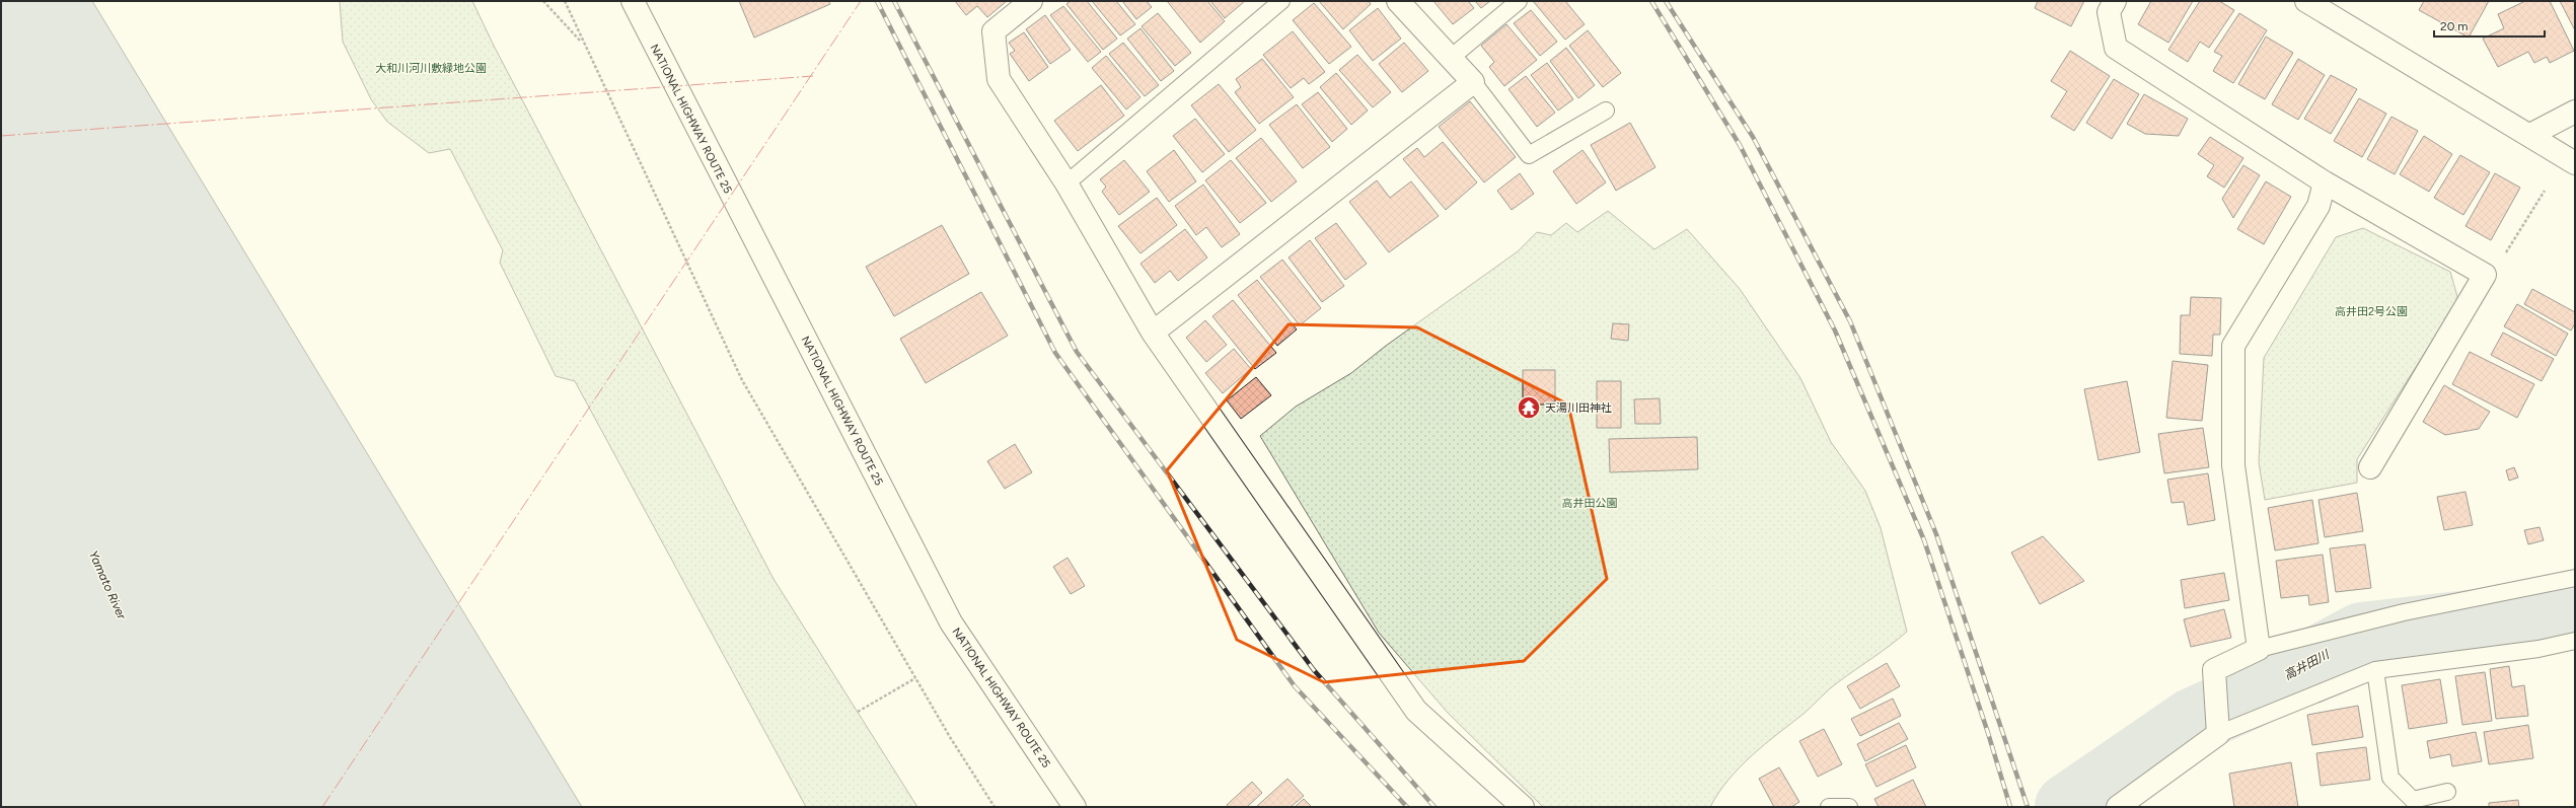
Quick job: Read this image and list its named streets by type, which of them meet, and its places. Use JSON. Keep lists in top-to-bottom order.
{
  "streets": {
    "main road": ["NATIONAL HIGHWAY ROUTE 25"]
  },
  "water": ["Yamato River", "高井田川"],
  "parks": ["大和川河川敷緑地公園", "高井田2号公園", "高井田公園"],
  "places": {
    "temple": ["天湯川田神社"]
  },
  "scale_bar": "20 m"
}
